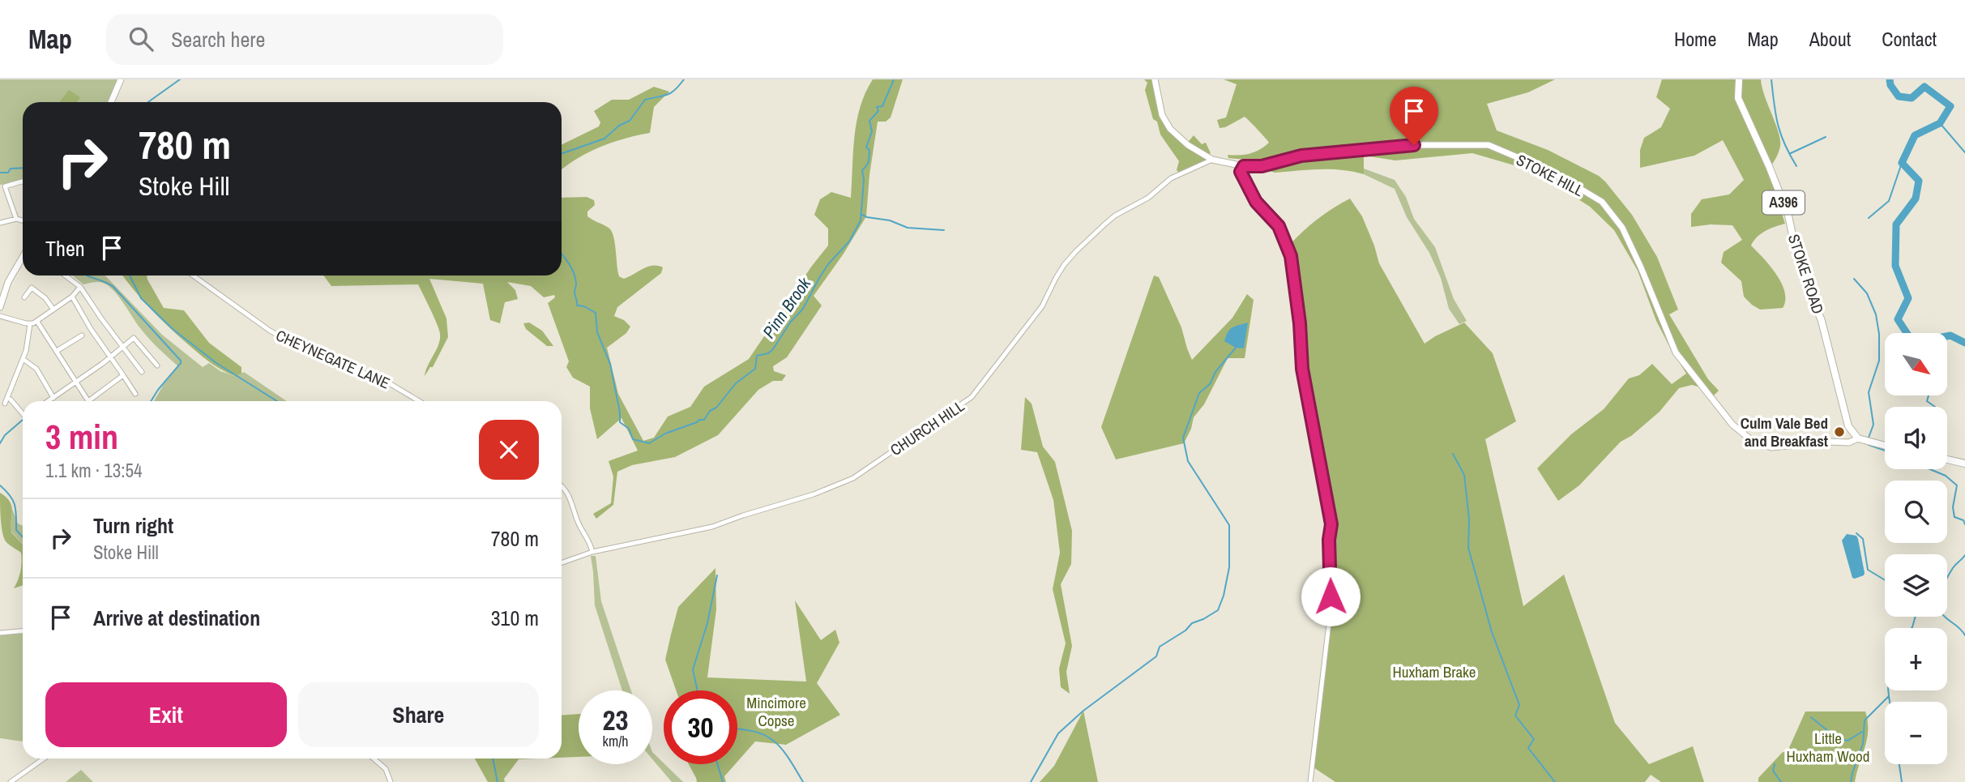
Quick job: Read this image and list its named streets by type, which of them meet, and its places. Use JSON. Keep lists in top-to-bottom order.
{
  "streets": {
    "main road": ["A396", "STOKE ROAD"],
    "street": ["STOKE HILL", "CHEYNEGATE LANE", "CHURCH HILL"]
  },
  "crossings": [
    ["STOKE HILL", "STOKE ROAD"],
    ["STOKE HILL", "CHURCH HILL"]
  ],
  "water": ["Pinn Brook"],
  "parks": ["Huxham Brake", "Mincimore Copse", "Little Huxham Wood"],
  "places": ["Culm Vale Bed and Breakfast"],
  "north": "bottom right",
  "page": {
    "header": "Map",
    "search": "Search here",
    "nav": [
      "Home",
      "Map",
      "About",
      "Contact"
    ],
    "turn": ["780 m", "Stoke Hill"],
    "then": "Then",
    "map_buttons": ["+", "−"],
    "heading": ["3 min", "1.1 km · 13:54"],
    "list": [
      {
        "name": "Turn right",
        "note": "Stoke Hill",
        "value": "780 m"
      },
      {
        "name": "Arrive at destination",
        "value": "310 m"
      }
    ],
    "buttons": ["Exit", "Share"],
    "speed": "23 km/h",
    "limit": "30"
  }
}
